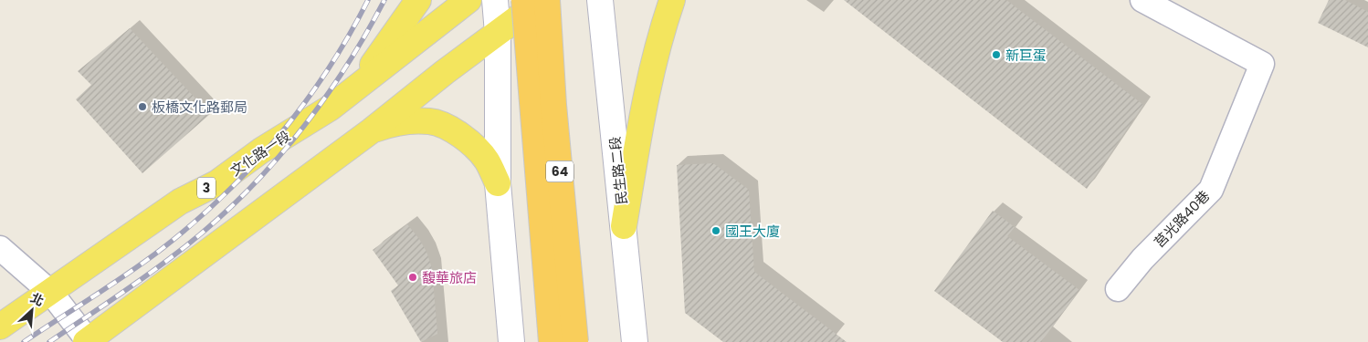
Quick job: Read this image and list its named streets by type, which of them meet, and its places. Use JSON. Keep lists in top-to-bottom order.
{
  "streets": {
    "highway": ["64"],
    "main road": ["文化路一段", "民生路二段", "3"],
    "street": ["莒光路40巷"]
  },
  "places": [
    "新巨蛋",
    "板橋文化路郵局",
    "國王大廈",
    "馥華旅店"
  ],
  "north": "top right"
}
